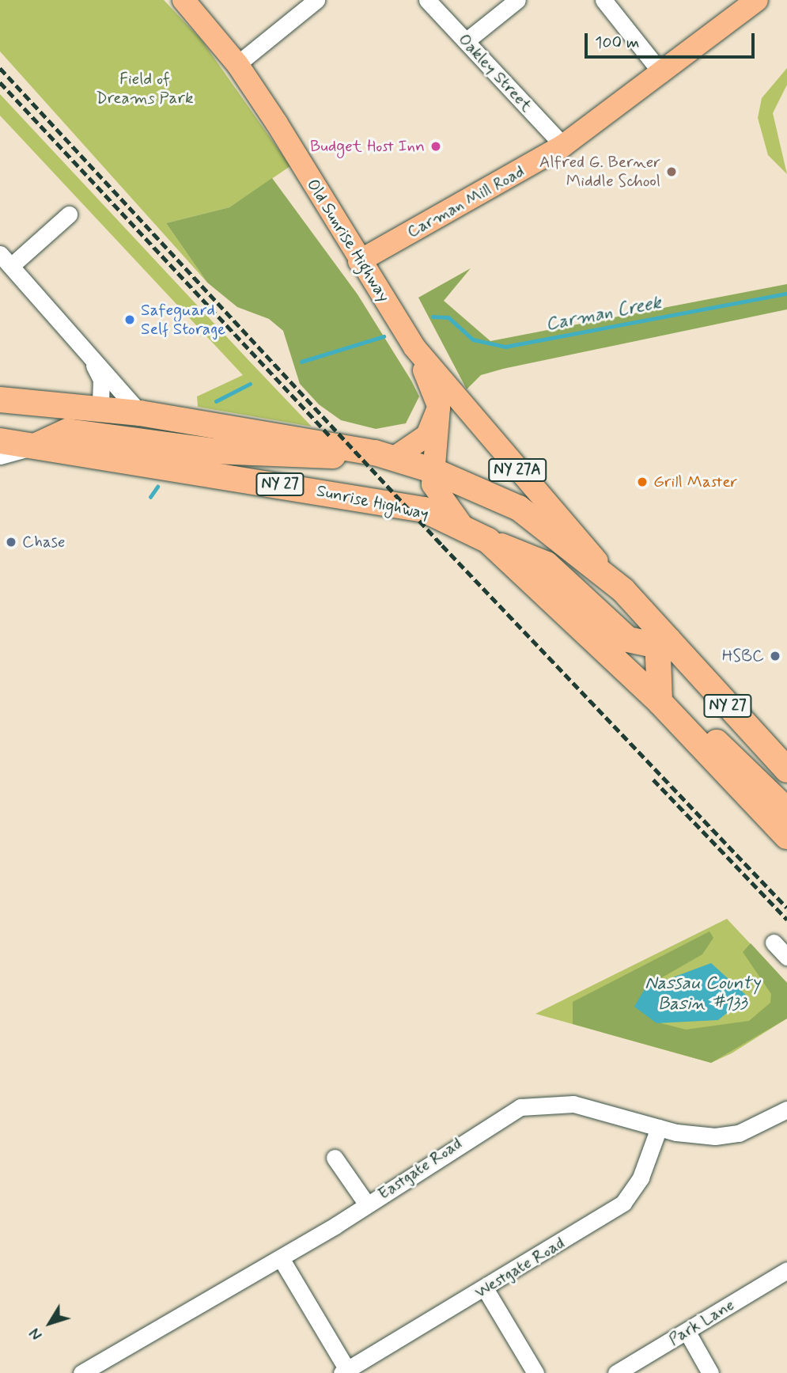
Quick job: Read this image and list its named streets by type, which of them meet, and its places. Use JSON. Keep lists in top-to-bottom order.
{
  "streets": {
    "highway": ["NY 27", "Sunrise Highway"],
    "main road": ["Carman Mill Road", "Old Sunrise Highway", "NY 27A"],
    "street": [
      "Oakley Street",
      "Eastgate Road",
      "Westgate Road",
      "Park Lane"
    ]
  },
  "crossings": [
    ["Oakley Street", "Carman Mill Road"],
    ["Carman Mill Road", "Old Sunrise Highway"],
    ["Old Sunrise Highway", "NY 27"],
    ["Old Sunrise Highway", "Sunrise Highway"],
    ["Eastgate Road", "Westgate Road"]
  ],
  "water": ["Carman Creek", "Nassau County Basin #133"],
  "parks": ["Field of Dreams Park"],
  "places": [
    "Budget Host Inn",
    "Alfred G. Berner Middle School",
    "Safeguard Self Storage",
    "Grill Master",
    "Chase",
    "HSBC"
  ],
  "scale_bar": "100 m",
  "north": "bottom left"
}
